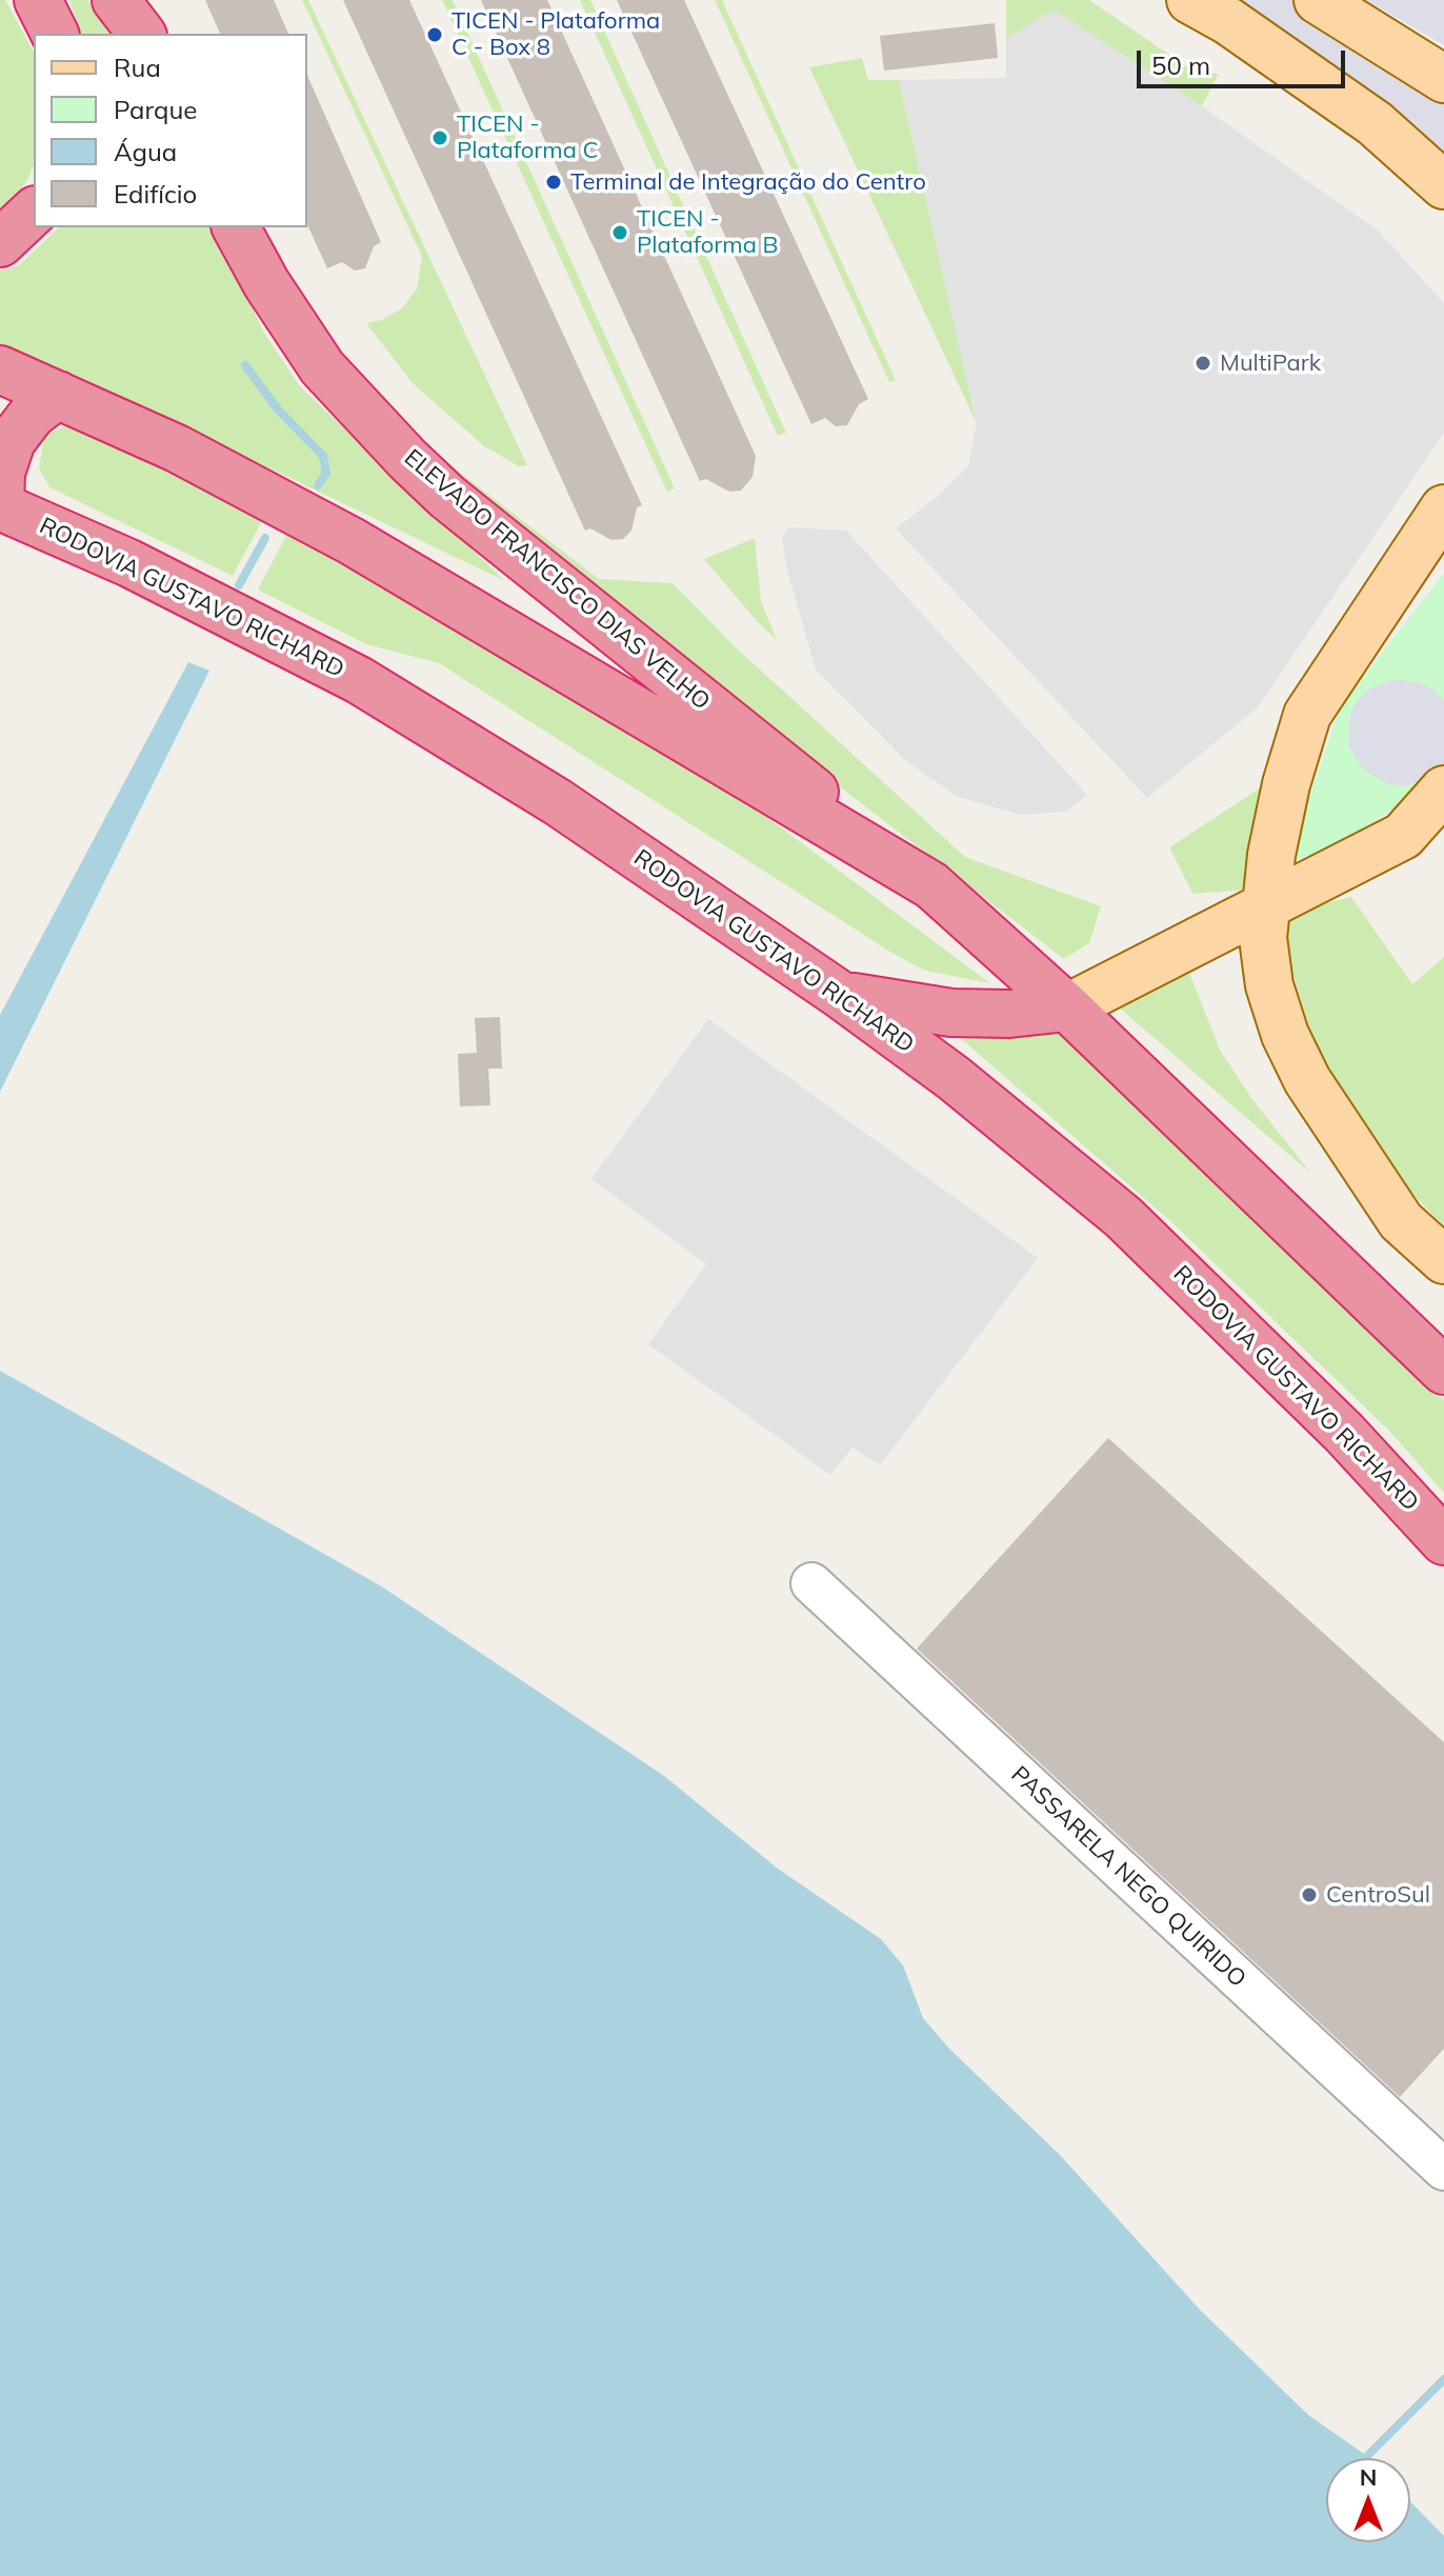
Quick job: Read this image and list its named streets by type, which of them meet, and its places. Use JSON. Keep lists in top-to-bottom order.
{
  "streets": {
    "highway": ["ELEVADO FRANCISCO DIAS VELHO", "RODOVIA GUSTAVO RICHARD"],
    "street": ["PASSARELA NEGO QUIRIDO"]
  },
  "places": [
    "TICEN - Plataforma C - Box 8",
    "TICEN - Plataforma C",
    "Terminal de Integração do Centro",
    "TICEN - Plataforma B",
    "MultiPark",
    "CentroSul"
  ],
  "legend": [
    "Rua",
    "Parque",
    "Água",
    "Edifício"
  ],
  "scale_bar": "50 m",
  "north": "top"
}
